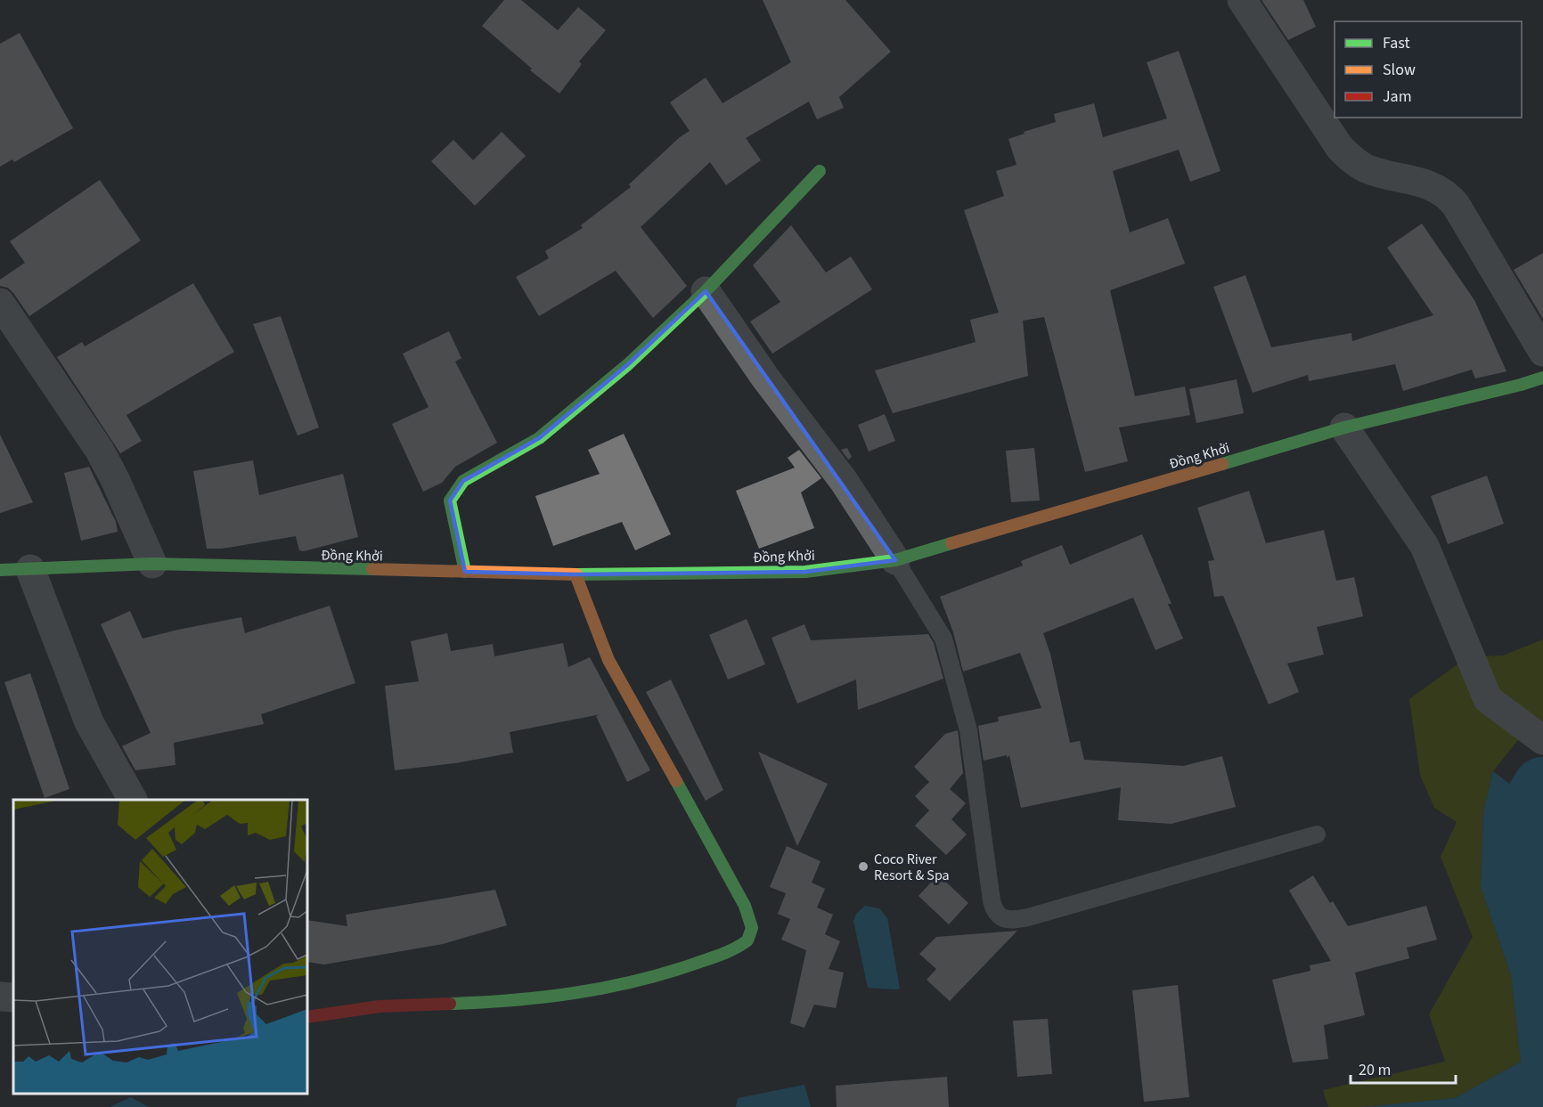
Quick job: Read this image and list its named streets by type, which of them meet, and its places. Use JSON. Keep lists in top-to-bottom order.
{
  "streets": {
    "street": ["Đồng Khởi"]
  },
  "places": ["Coco River Resort & Spa"],
  "legend": ["Fast", "Slow", "Jam"],
  "scale_bar": "20 m"
}
